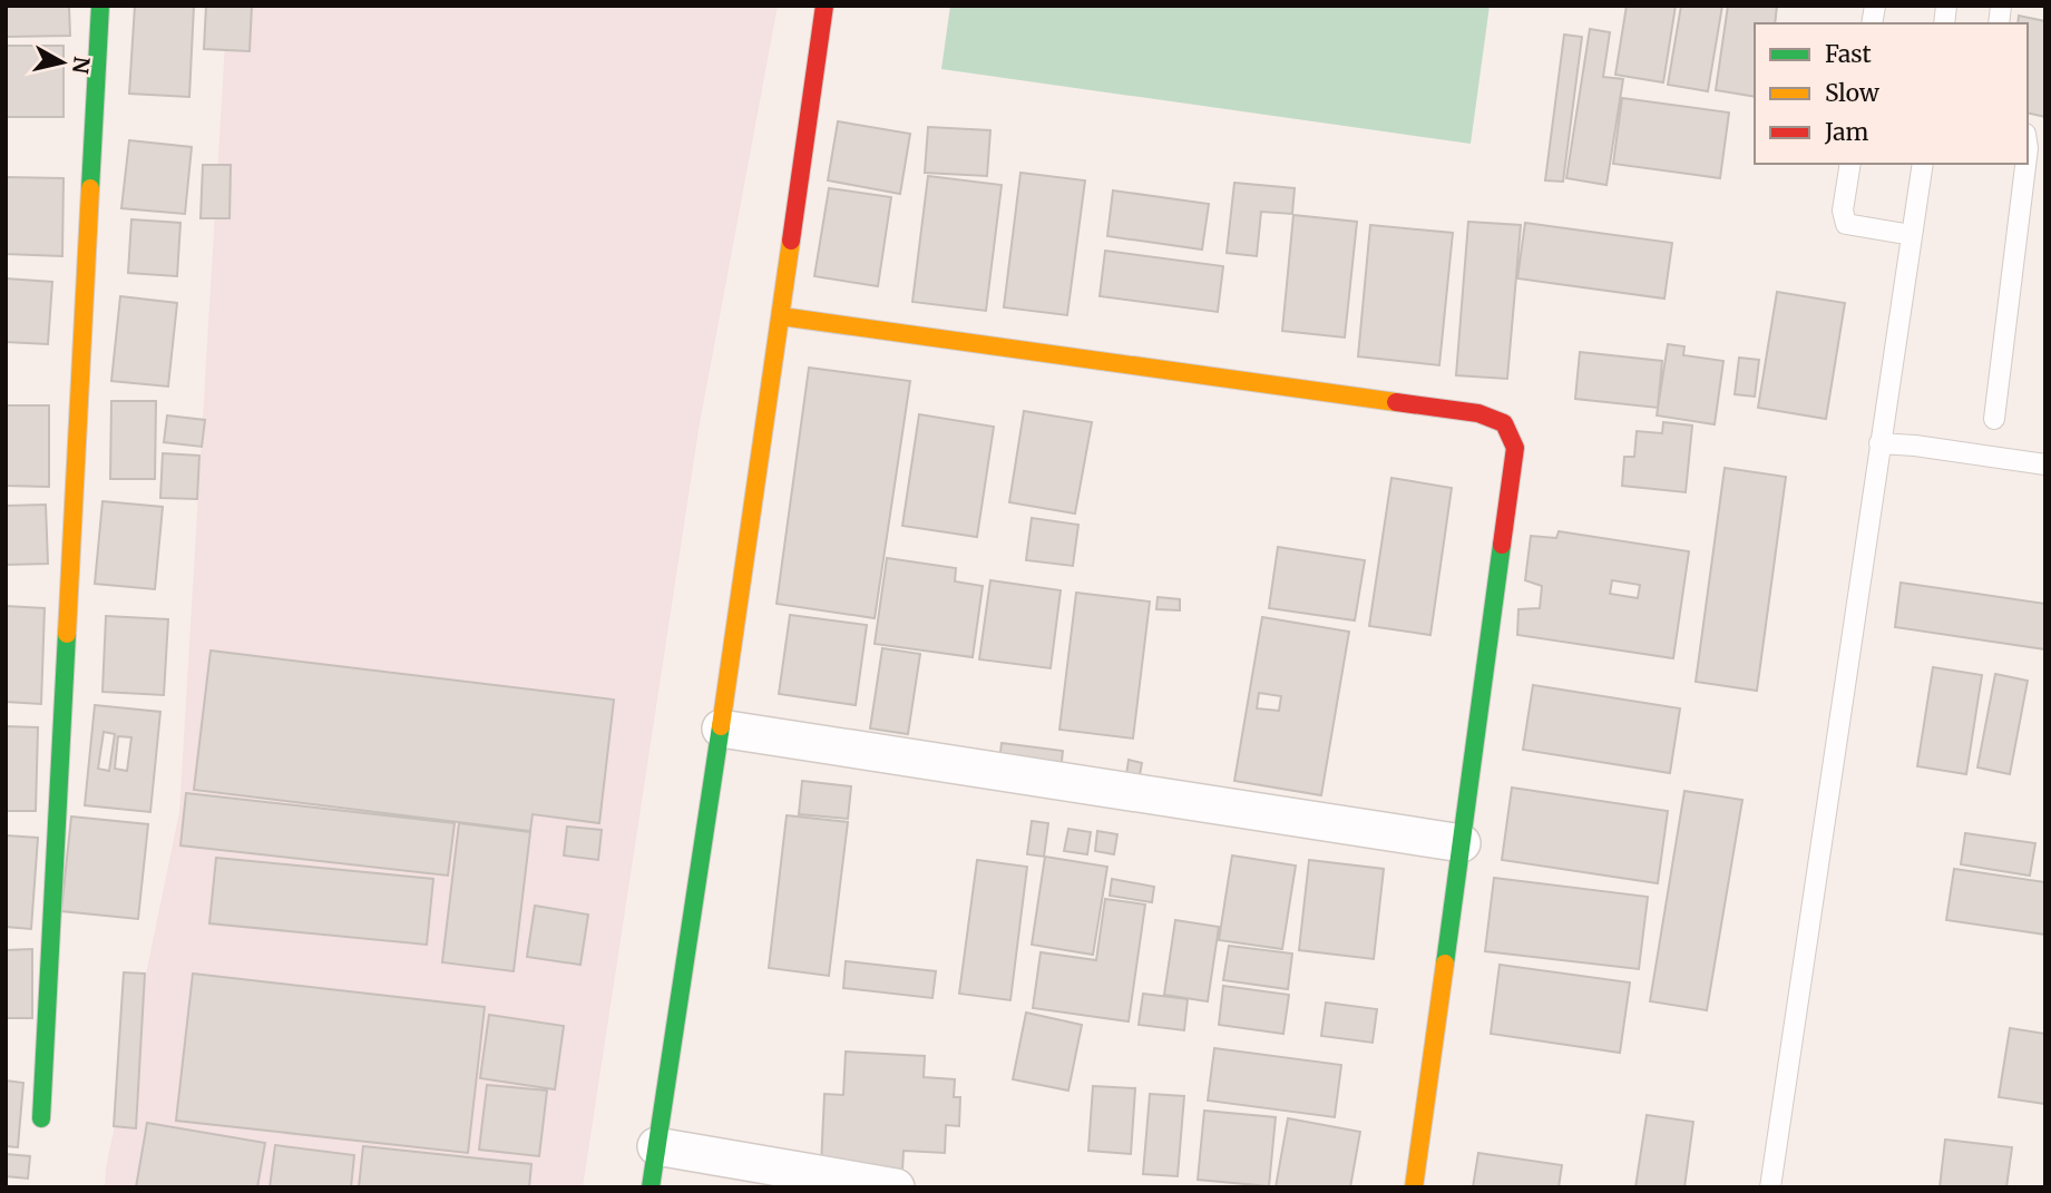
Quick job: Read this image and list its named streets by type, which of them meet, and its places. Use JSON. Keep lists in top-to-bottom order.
{
  "legend": ["Fast", "Slow", "Jam"],
  "north": "right"
}
